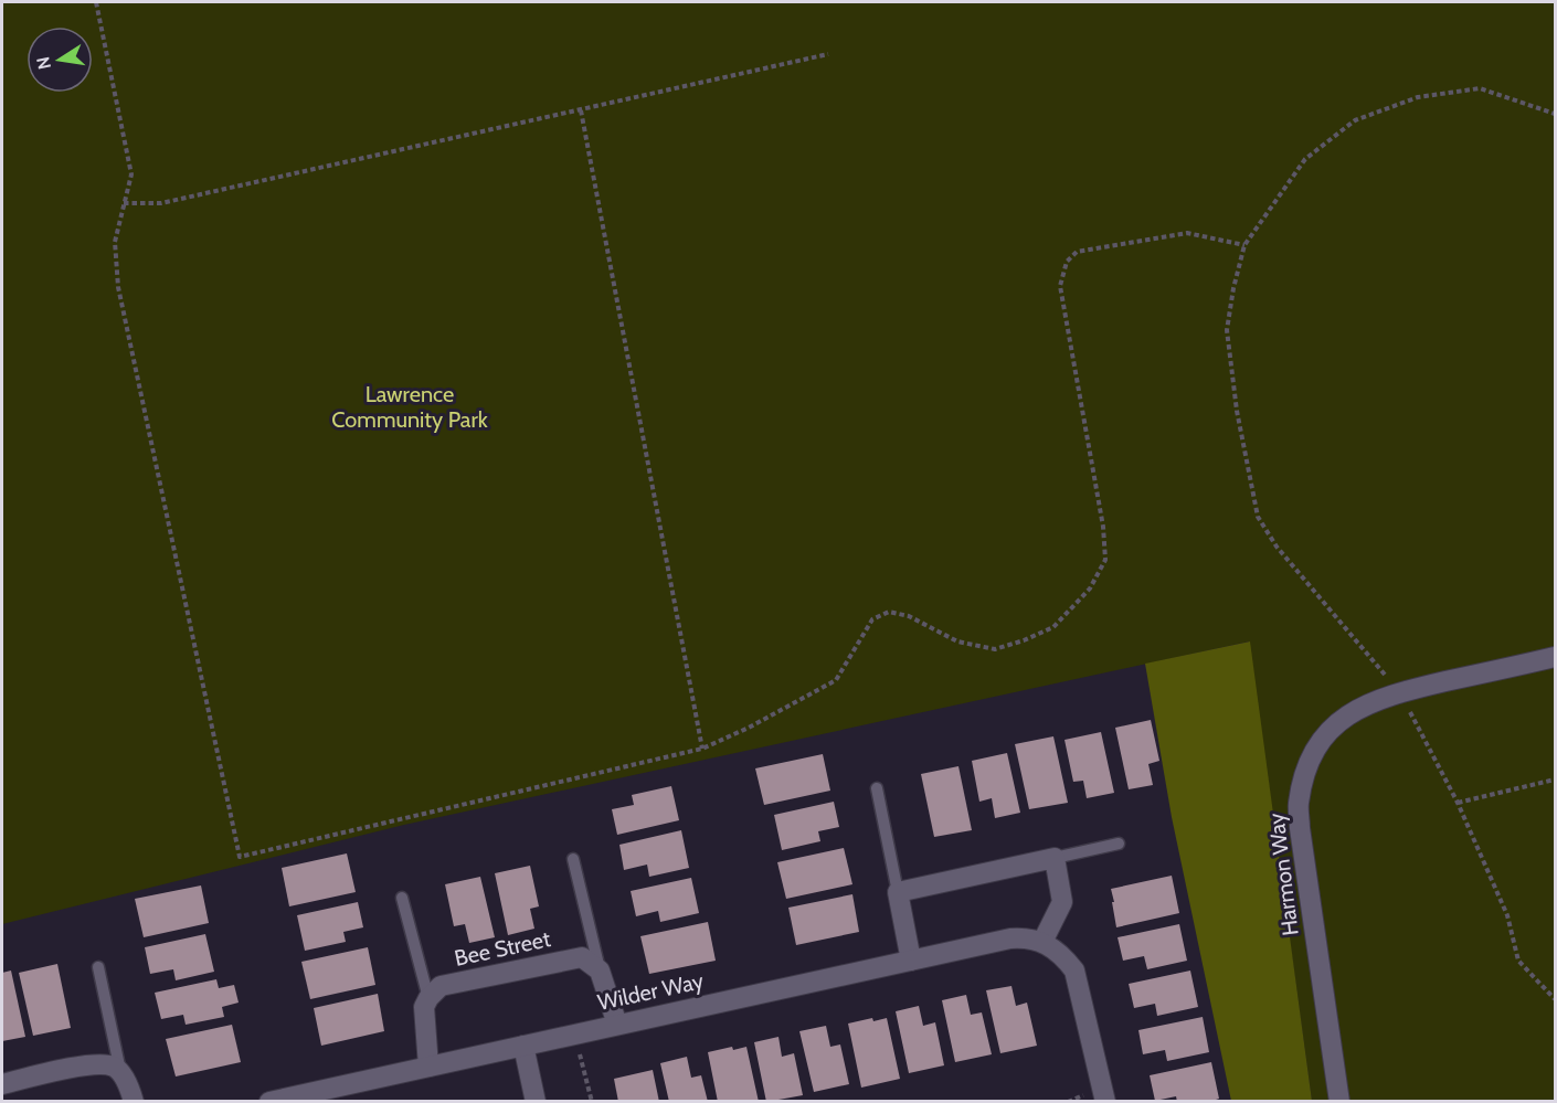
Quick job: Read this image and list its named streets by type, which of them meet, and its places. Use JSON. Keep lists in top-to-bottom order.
{
  "streets": {
    "street": ["Harmon Way", "Bee Street", "Wilder Way"]
  },
  "parks": ["Lawrence Community Park"],
  "north": "left"
}
